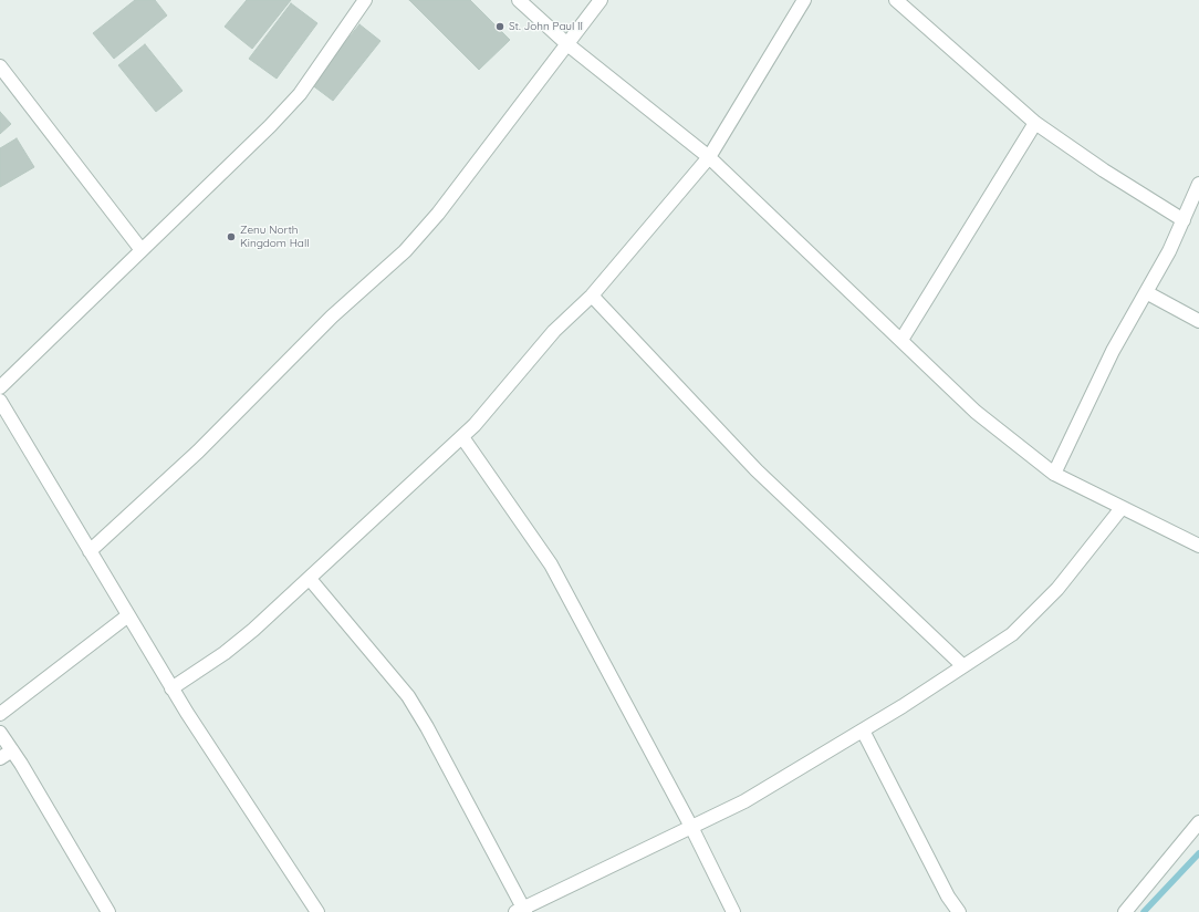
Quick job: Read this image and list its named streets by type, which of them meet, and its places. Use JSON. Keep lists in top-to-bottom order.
{
  "places": ["St. John Paul II", "Zenu North Kingdom Hall"]
}
